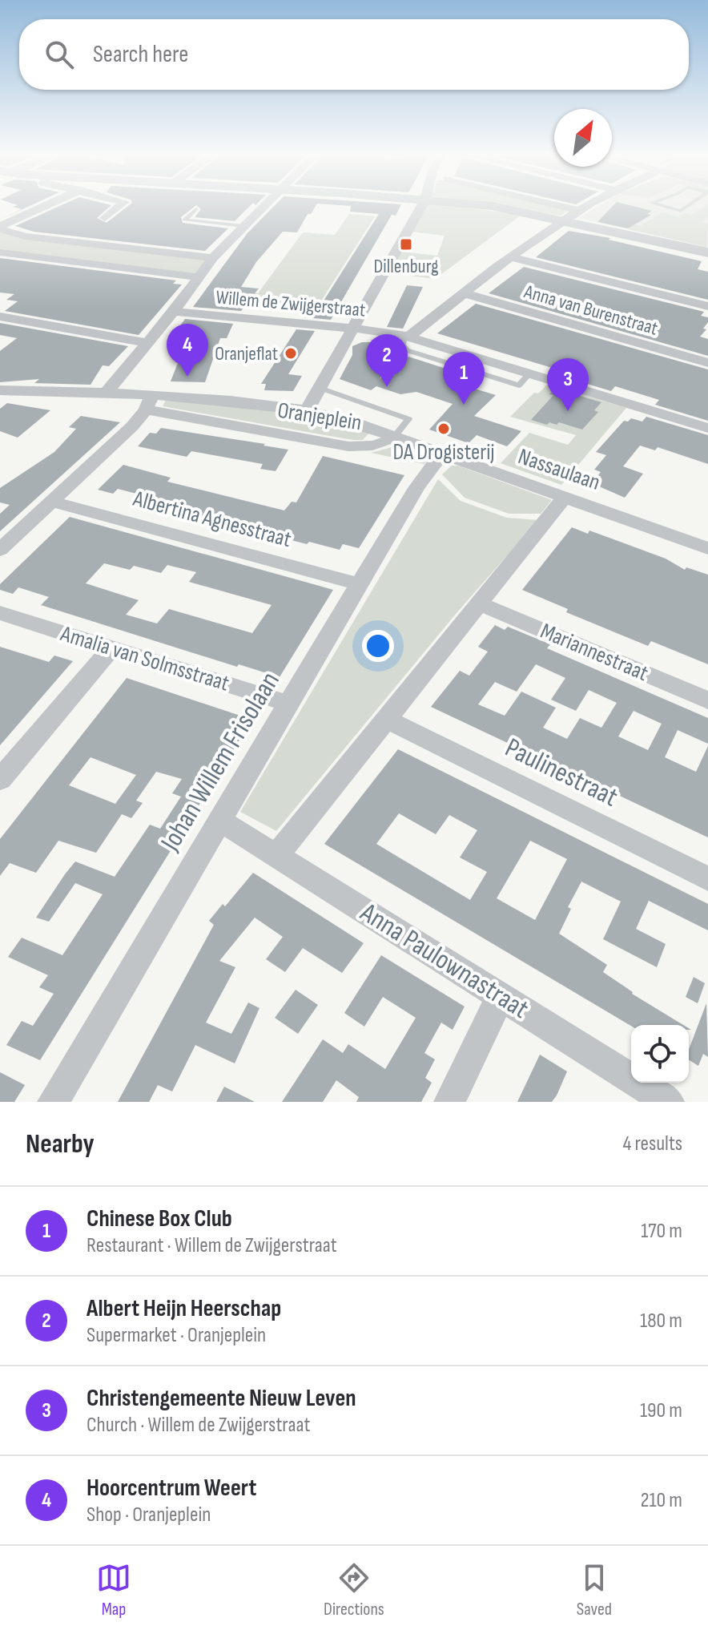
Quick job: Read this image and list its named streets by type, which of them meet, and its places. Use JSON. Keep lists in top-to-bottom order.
{
  "streets": {
    "street": [
      "Willem de Zwijgerstraat",
      "Anna van Burenstraat",
      "Oranjeplein",
      "Nassaulaan",
      "Albertina Agnesstraat",
      "Mariannestraat",
      "Amalia van Solmsstraat",
      "Johan Willem Frisolaan",
      "Paulinestraat",
      "Anna Paulownastraat"
    ]
  },
  "crossings": [
    ["Willem de Zwijgerstraat", "Oranjeplein"],
    ["Oranjeplein", "Nassaulaan"],
    ["Nassaulaan", "Johan Willem Frisolaan"],
    ["Albertina Agnesstraat", "Johan Willem Frisolaan"],
    ["Amalia van Solmsstraat", "Johan Willem Frisolaan"],
    ["Johan Willem Frisolaan", "Anna Paulownastraat"]
  ],
  "places": {
    "transit": ["Dillenburg"],
    "other": ["Oranjeflat", "DA Drogisterij"]
  },
  "north": "top right",
  "page": {
    "search": "Search here",
    "pins": [
      "4",
      "2",
      "1",
      "3"
    ],
    "heading": ["Nearby", "4 results"],
    "list": [
      {
        "mark": "1",
        "name": "Chinese Box Club",
        "note": "Restaurant · Willem de Zwijgerstraat",
        "value": "170 m"
      },
      {
        "mark": "2",
        "name": "Albert Heijn Heerschap",
        "note": "Supermarket · Oranjeplein",
        "value": "180 m"
      },
      {
        "mark": "3",
        "name": "Christengemeente Nieuw Leven",
        "note": "Church · Willem de Zwijgerstraat",
        "value": "190 m"
      },
      {
        "mark": "4",
        "name": "Hoorcentrum Weert",
        "note": "Shop · Oranjeplein",
        "value": "210 m"
      }
    ],
    "nav": ["Map", "Directions", "Saved"]
  }
}
